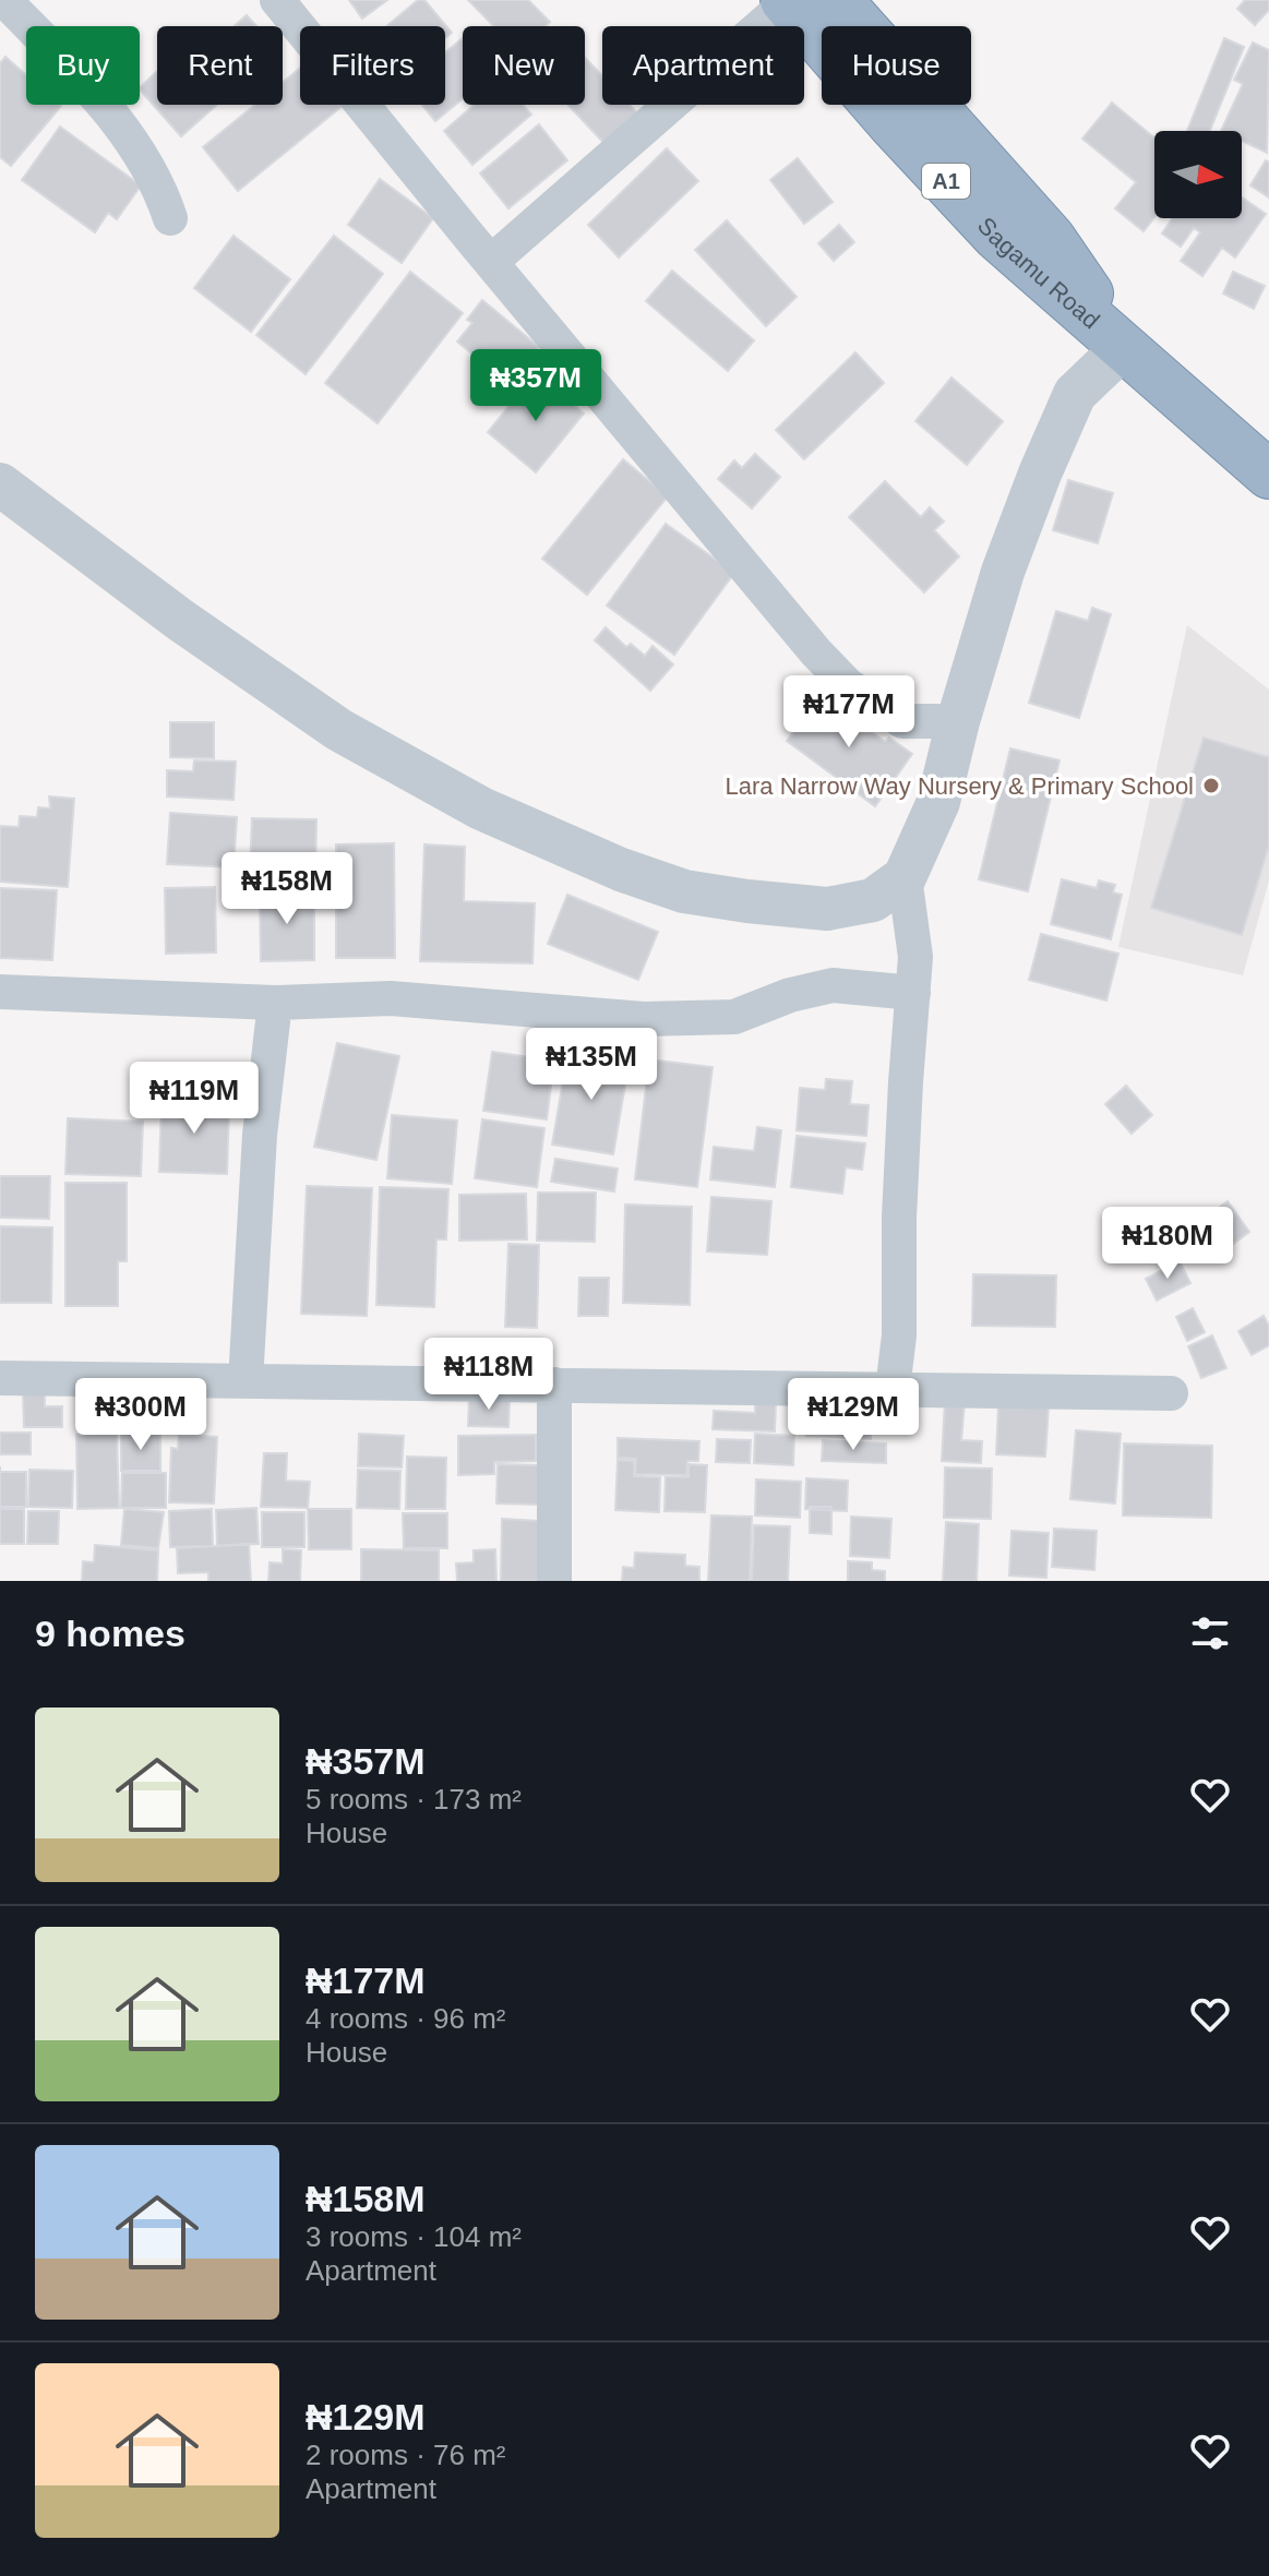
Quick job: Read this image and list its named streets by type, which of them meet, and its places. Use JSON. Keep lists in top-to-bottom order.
{
  "streets": {
    "highway": ["A1", "Sagamu Road"]
  },
  "places": ["Lara Narrow Way Nursery & Primary School"],
  "north": "right",
  "page": {
    "chip": [
      "Buy",
      "Rent",
      "Filters",
      "New",
      "Apartment",
      "House"
    ],
    "price": [
      "₦357M",
      "₦177M",
      "₦158M",
      "₦135M",
      "₦119M",
      "₦180M",
      "₦118M",
      "₦300M",
      "₦129M"
    ],
    "heading": "9 homes",
    "list": [
      {
        "name": "₦357M",
        "note": "5 rooms · 173 m² · House"
      },
      {
        "name": "₦177M",
        "note": "4 rooms · 96 m² · House"
      },
      {
        "name": "₦158M",
        "note": "3 rooms · 104 m² · Apartment"
      },
      {
        "name": "₦129M",
        "note": "2 rooms · 76 m² · Apartment"
      }
    ]
  }
}
